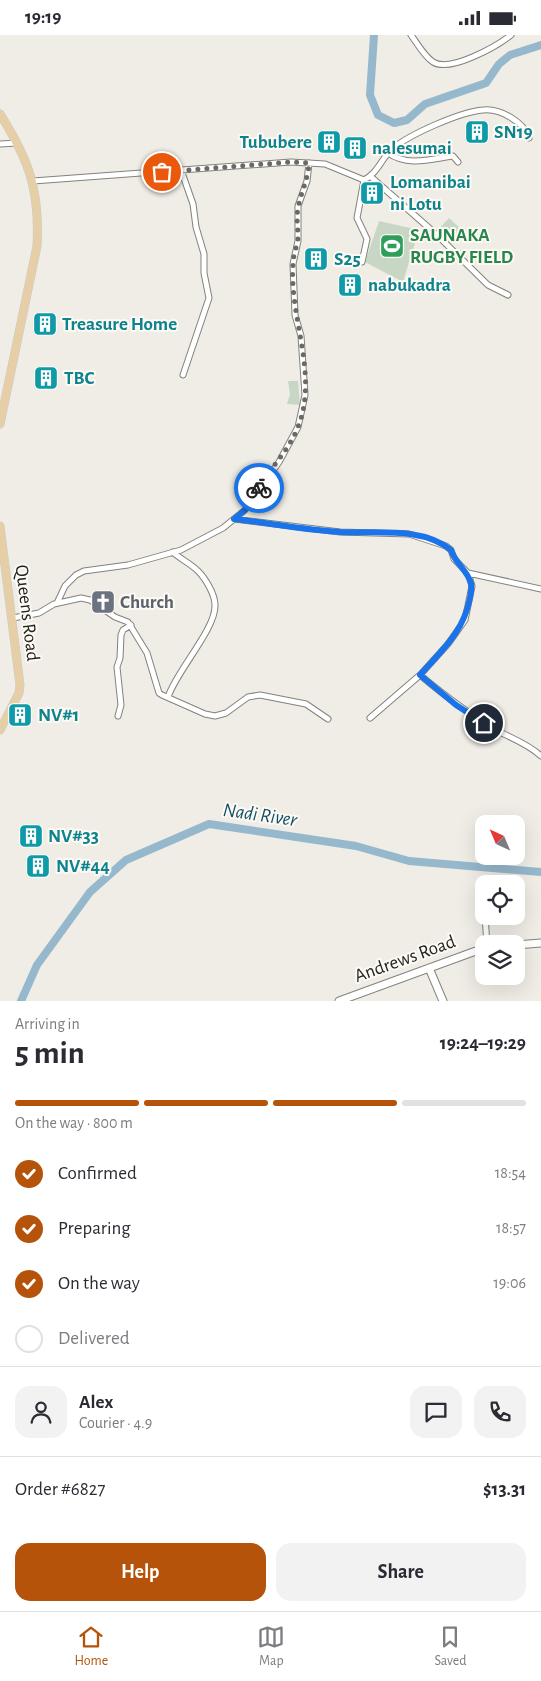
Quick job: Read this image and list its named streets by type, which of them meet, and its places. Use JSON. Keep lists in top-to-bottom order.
{
  "streets": {
    "main road": ["Queens Road", "Andrews Road"]
  },
  "water": ["Nadi River"],
  "places": {
    "building": [
      "SN19",
      "Tububere",
      "nalesumai",
      "Lomanibai ni Lotu",
      "S25",
      "nabukadra",
      "Treasure Home",
      "TBC",
      "NV#1",
      "NV#33",
      "NV#44"
    ],
    "sports": ["SAUNAKA RUGBY FIELD"],
    "church": ["Church"]
  },
  "north": "top left",
  "page": {
    "status": "19:19",
    "heading": ["5 min", "Arriving in", "19:24–19:29"],
    "panel": [
      "Alex",
      "Courier · 4.9",
      "Order #6827",
      "$13.31"
    ],
    "bar": "On the way · 800 m",
    "list": [
      ["Confirmed", "18:54"],
      ["Preparing", "18:57"],
      ["On the way", "19:06"],
      "Delivered"
    ],
    "buttons": ["Help", "Share"],
    "tabs": ["Home", "Map", "Saved"]
  }
}
